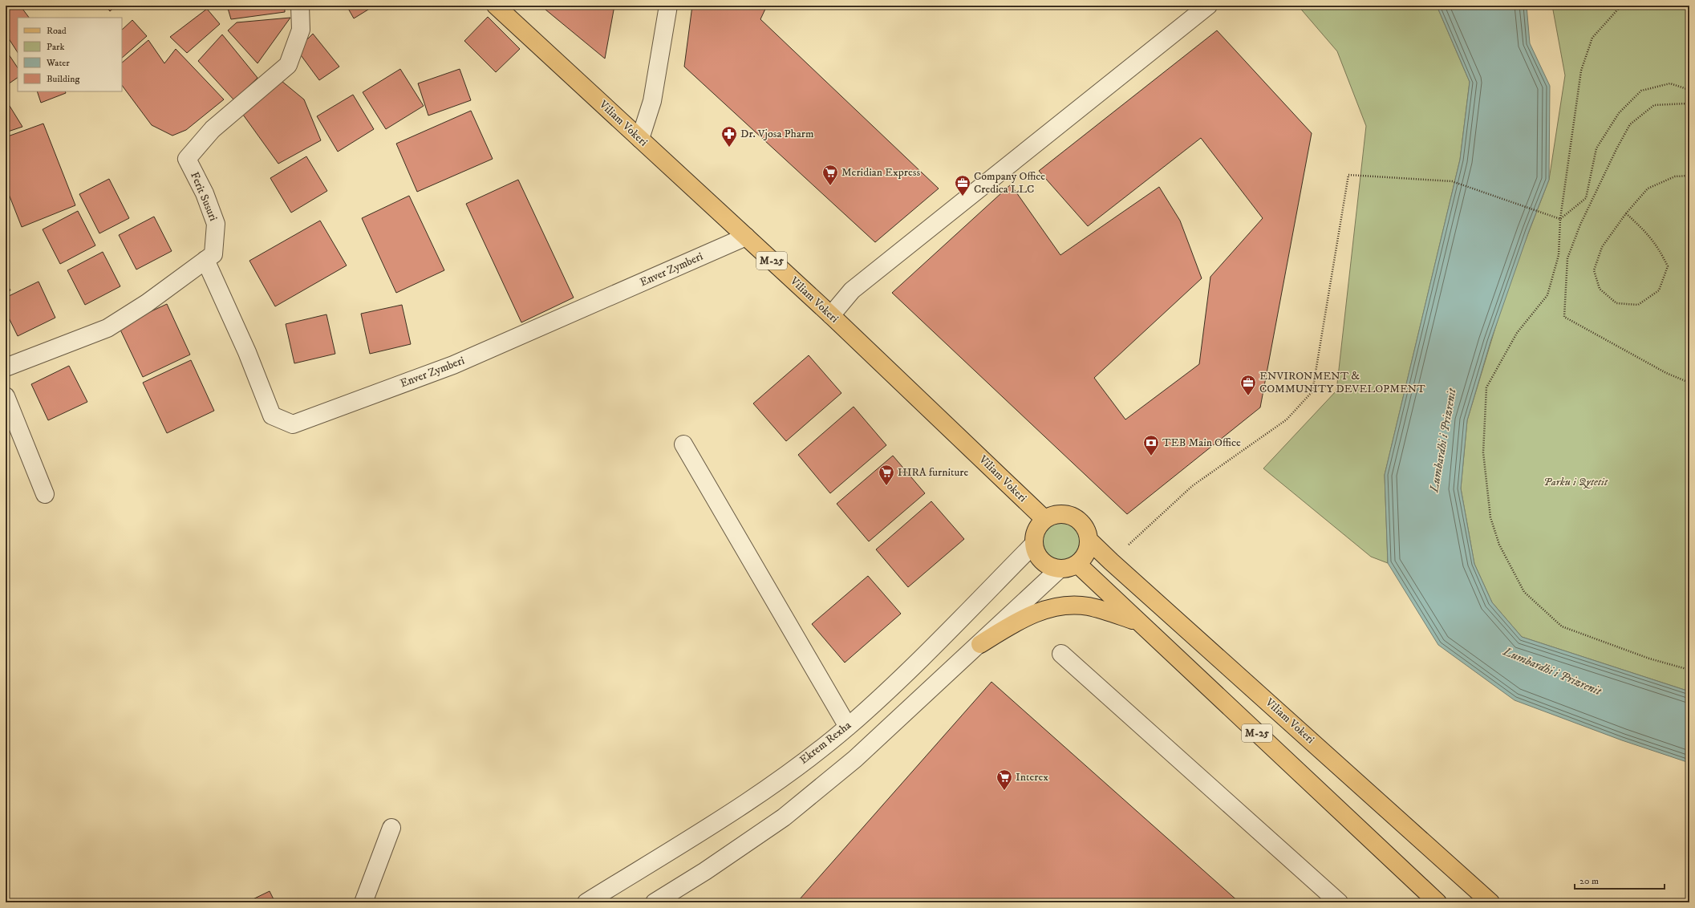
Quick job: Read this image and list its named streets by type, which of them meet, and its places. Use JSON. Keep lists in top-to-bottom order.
{
  "streets": {
    "main road": ["Viliam Vokeri", "M-25"],
    "street": ["Ferit Susuri", "Enver Zymberi", "Ekrem Rexha"]
  },
  "crossings": [
    ["Viliam Vokeri", "M-25"],
    ["Viliam Vokeri", "Enver Zymberi"],
    ["Viliam Vokeri", "Ekrem Rexha"],
    ["Ferit Susuri", "Enver Zymberi"],
    ["M-25", "Ekrem Rexha"]
  ],
  "water": ["Lumbardhi i Prizrenit"],
  "parks": ["Parku i Qytetit"],
  "places": {
    "pharmacy": ["Dr. Vjosa Pharm"],
    "supermarket": ["Meridian Express", "HIRA furniture", "Interex"],
    "office": ["Company Office Credica LLC", "ENVIRONMENT & COMMUNITY DEVELOPMENT"],
    "bank": ["TEB Main Office"]
  },
  "legend": [
    "Road",
    "Park",
    "Water",
    "Building"
  ],
  "scale_bar": "20 m"
}
